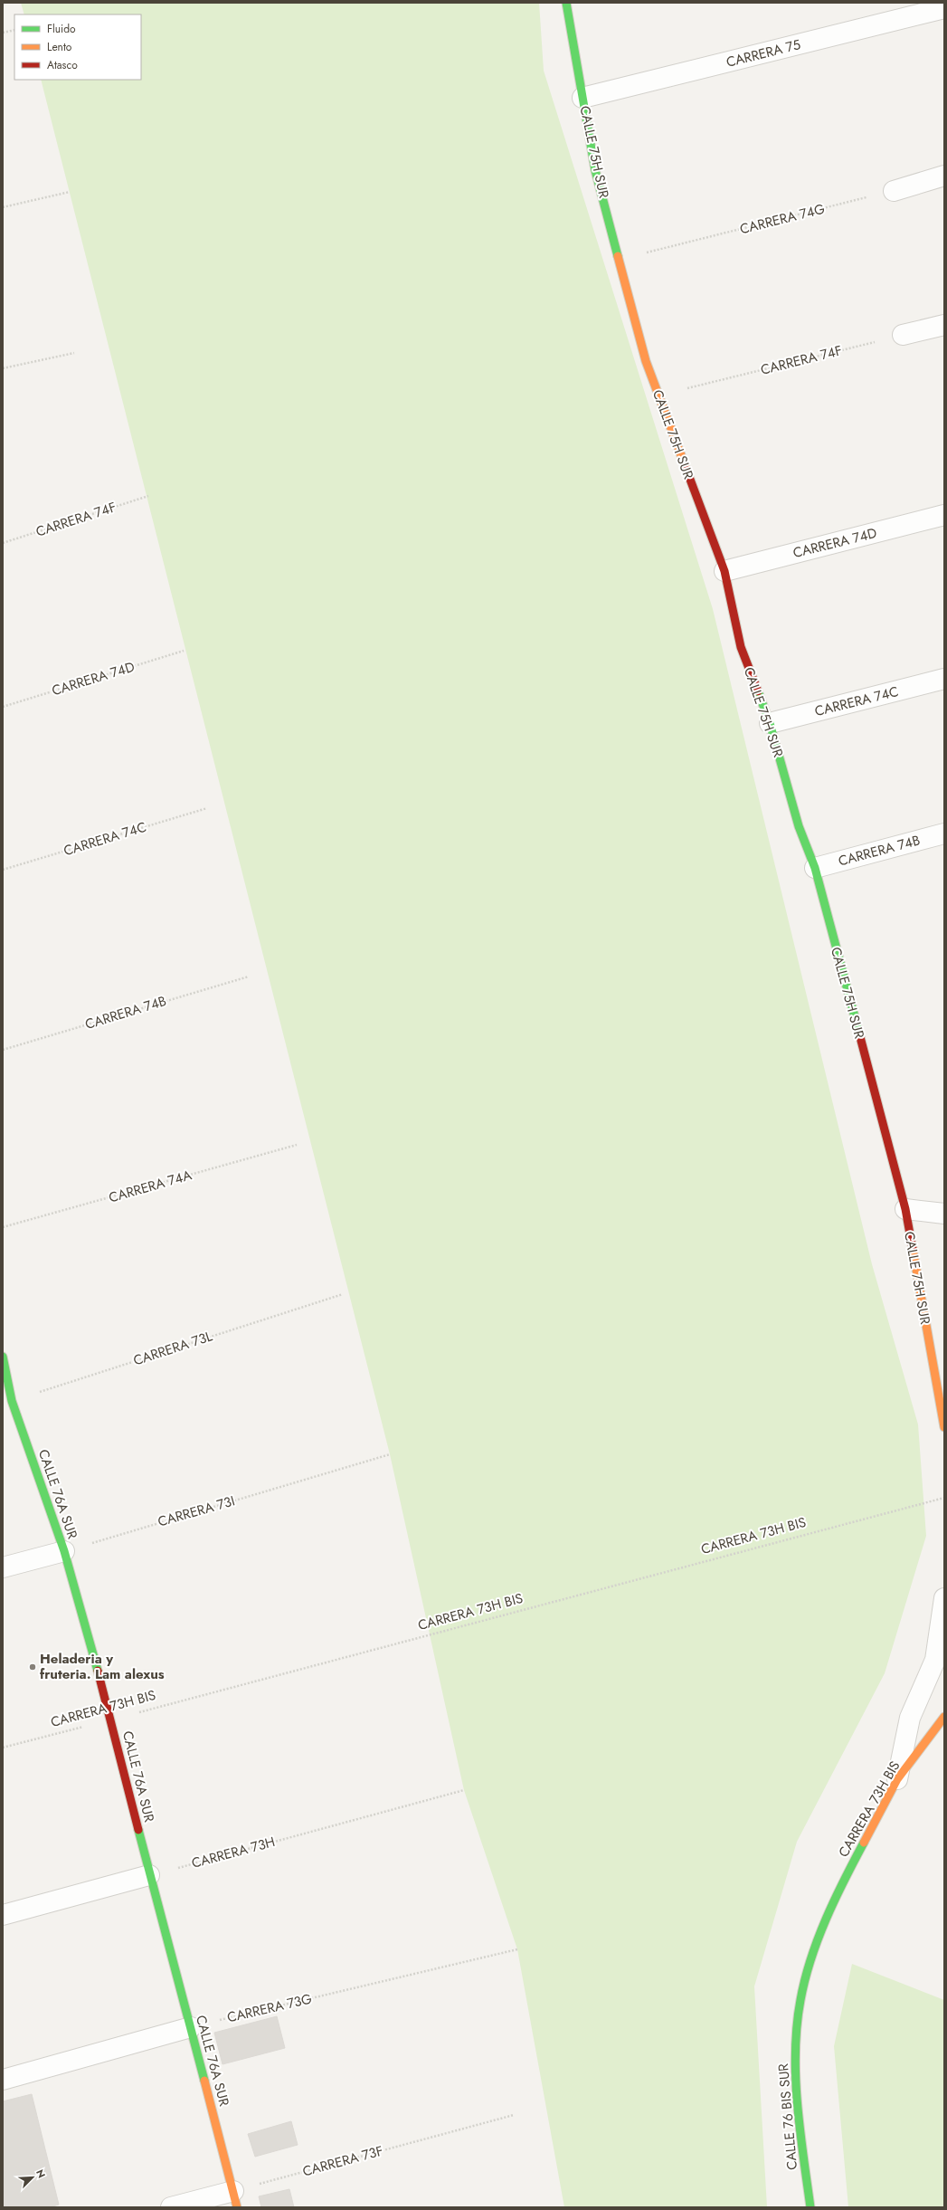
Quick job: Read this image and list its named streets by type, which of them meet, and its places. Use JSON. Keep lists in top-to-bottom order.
{
  "streets": {
    "street": [
      "CARRERA 75",
      "CALLE 75H SUR",
      "CARRERA 74D",
      "CARRERA 74C",
      "CARRERA 74B",
      "CALLE 76A SUR",
      "CARRERA 73H BIS",
      "CALLE 76 BIS SUR"
    ],
    "path": [
      "CARRERA 74G",
      "CARRERA 74F",
      "CARRERA 74A",
      "CARRERA 73L",
      "CARRERA 73I",
      "CARRERA 73H",
      "CARRERA 73G",
      "CARRERA 73F"
    ]
  },
  "crossings": [
    ["CARRERA 75", "CALLE 75H SUR"],
    ["CALLE 75H SUR", "CARRERA 74G"],
    ["CALLE 75H SUR", "CARRERA 74F"],
    ["CALLE 75H SUR", "CARRERA 74D"],
    ["CALLE 75H SUR", "CARRERA 74C"],
    ["CALLE 75H SUR", "CARRERA 74B"],
    ["CARRERA 73L", "CALLE 76A SUR"],
    ["CALLE 76A SUR", "CARRERA 73I"],
    ["CALLE 76A SUR", "CARRERA 73H BIS"],
    ["CALLE 76A SUR", "CARRERA 73H"],
    ["CALLE 76A SUR", "CARRERA 73G"],
    ["CALLE 76A SUR", "CARRERA 73F"],
    ["CARRERA 73H BIS", "CALLE 76 BIS SUR"]
  ],
  "places": ["Heladeria y fruteria. Lam alexus"],
  "legend": ["Fluido", "Lento", "Atasco"],
  "north": "top right"
}
